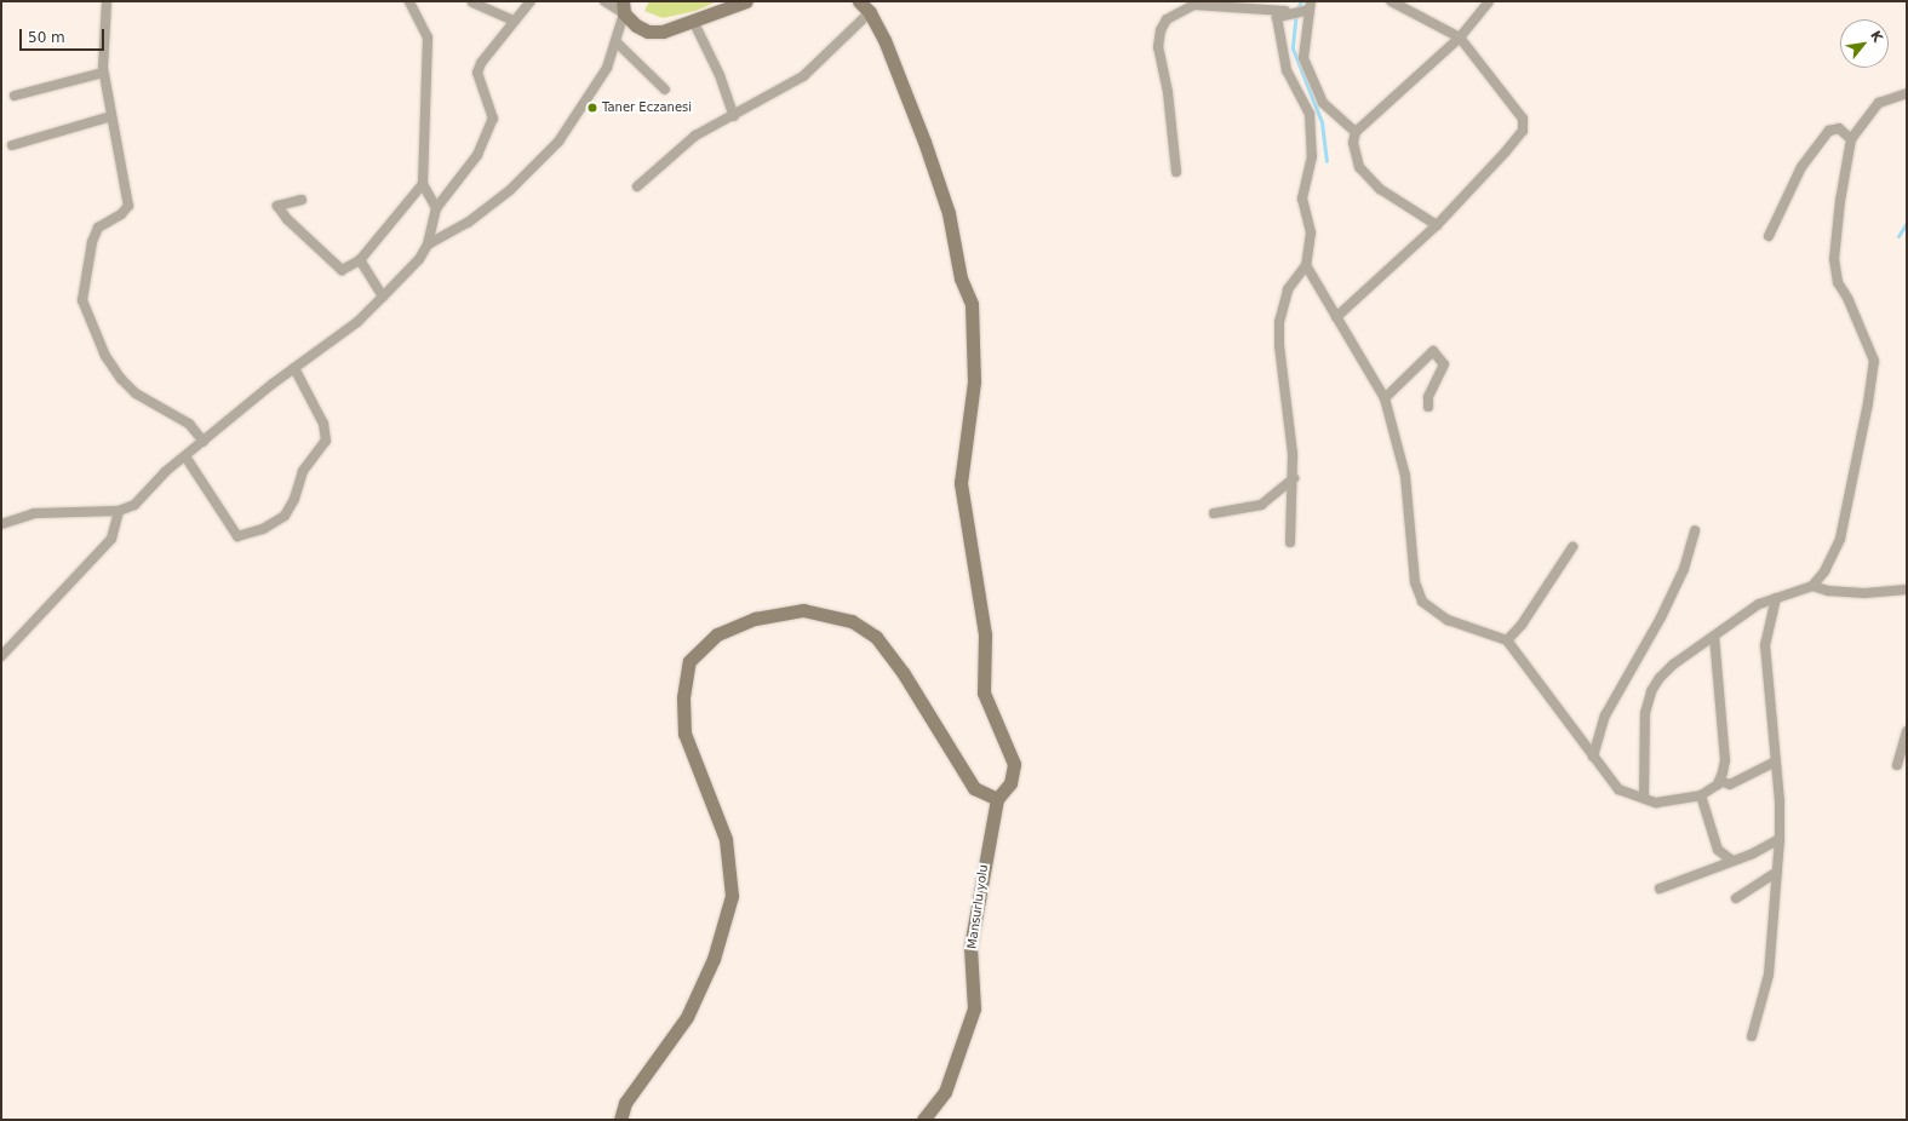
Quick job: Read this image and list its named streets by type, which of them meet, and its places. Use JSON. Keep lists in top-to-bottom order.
{
  "streets": {
    "street": ["Mansurlu yolu"]
  },
  "places": ["Taner Eczanesi"],
  "scale_bar": "50 m",
  "north": "top right"
}
